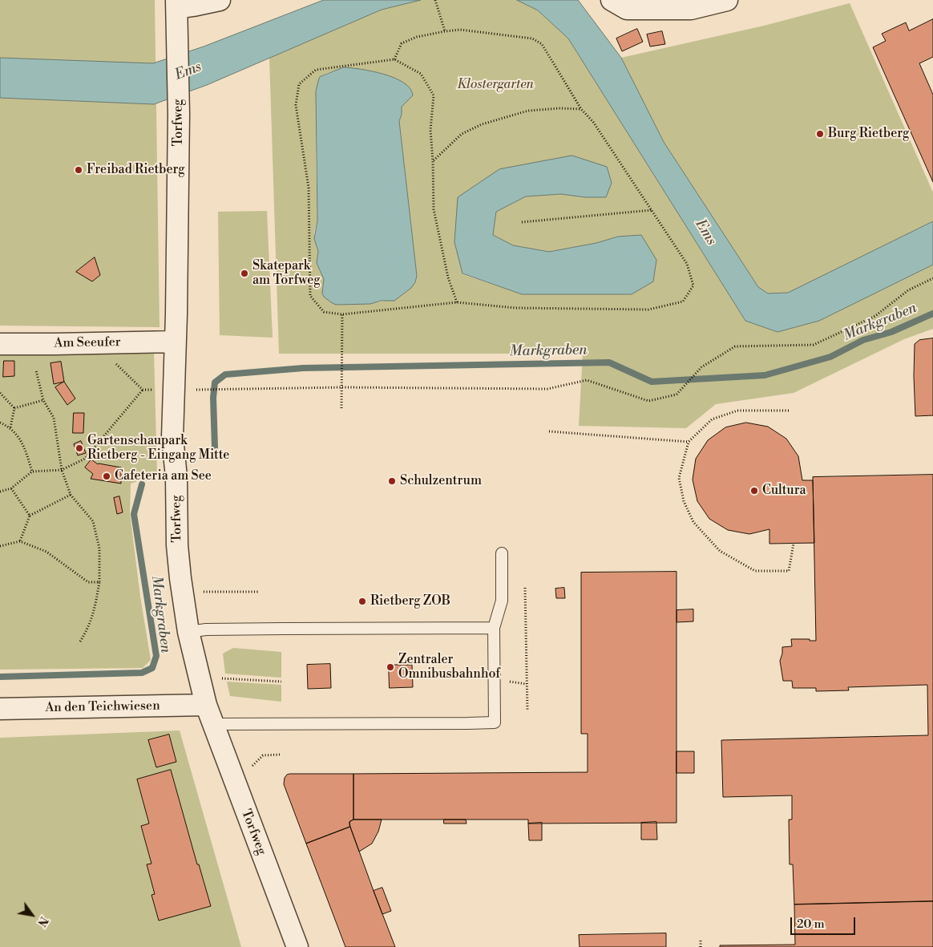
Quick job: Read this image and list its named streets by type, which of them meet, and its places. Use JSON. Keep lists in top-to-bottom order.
{
  "streets": {
    "street": ["Torfweg", "Am Seeufer", "An den Teichwiesen"]
  },
  "crossings": [
    ["Torfweg", "Am Seeufer"],
    ["Torfweg", "An den Teichwiesen"]
  ],
  "water": ["Ems", "Markgraben"],
  "parks": ["Klostergarten"],
  "places": [
    "Burg Rietberg",
    "Freibad Rietberg",
    "Skatepark am Torfweg",
    "Gartenschaupark Rietberg - Eingang Mitte",
    "Cafeteria am See",
    "Schulzentrum",
    "Cultura",
    "Rietberg ZOB",
    "Zentraler Omnibusbahnhof"
  ],
  "scale_bar": "20 m",
  "north": "bottom right"
}
